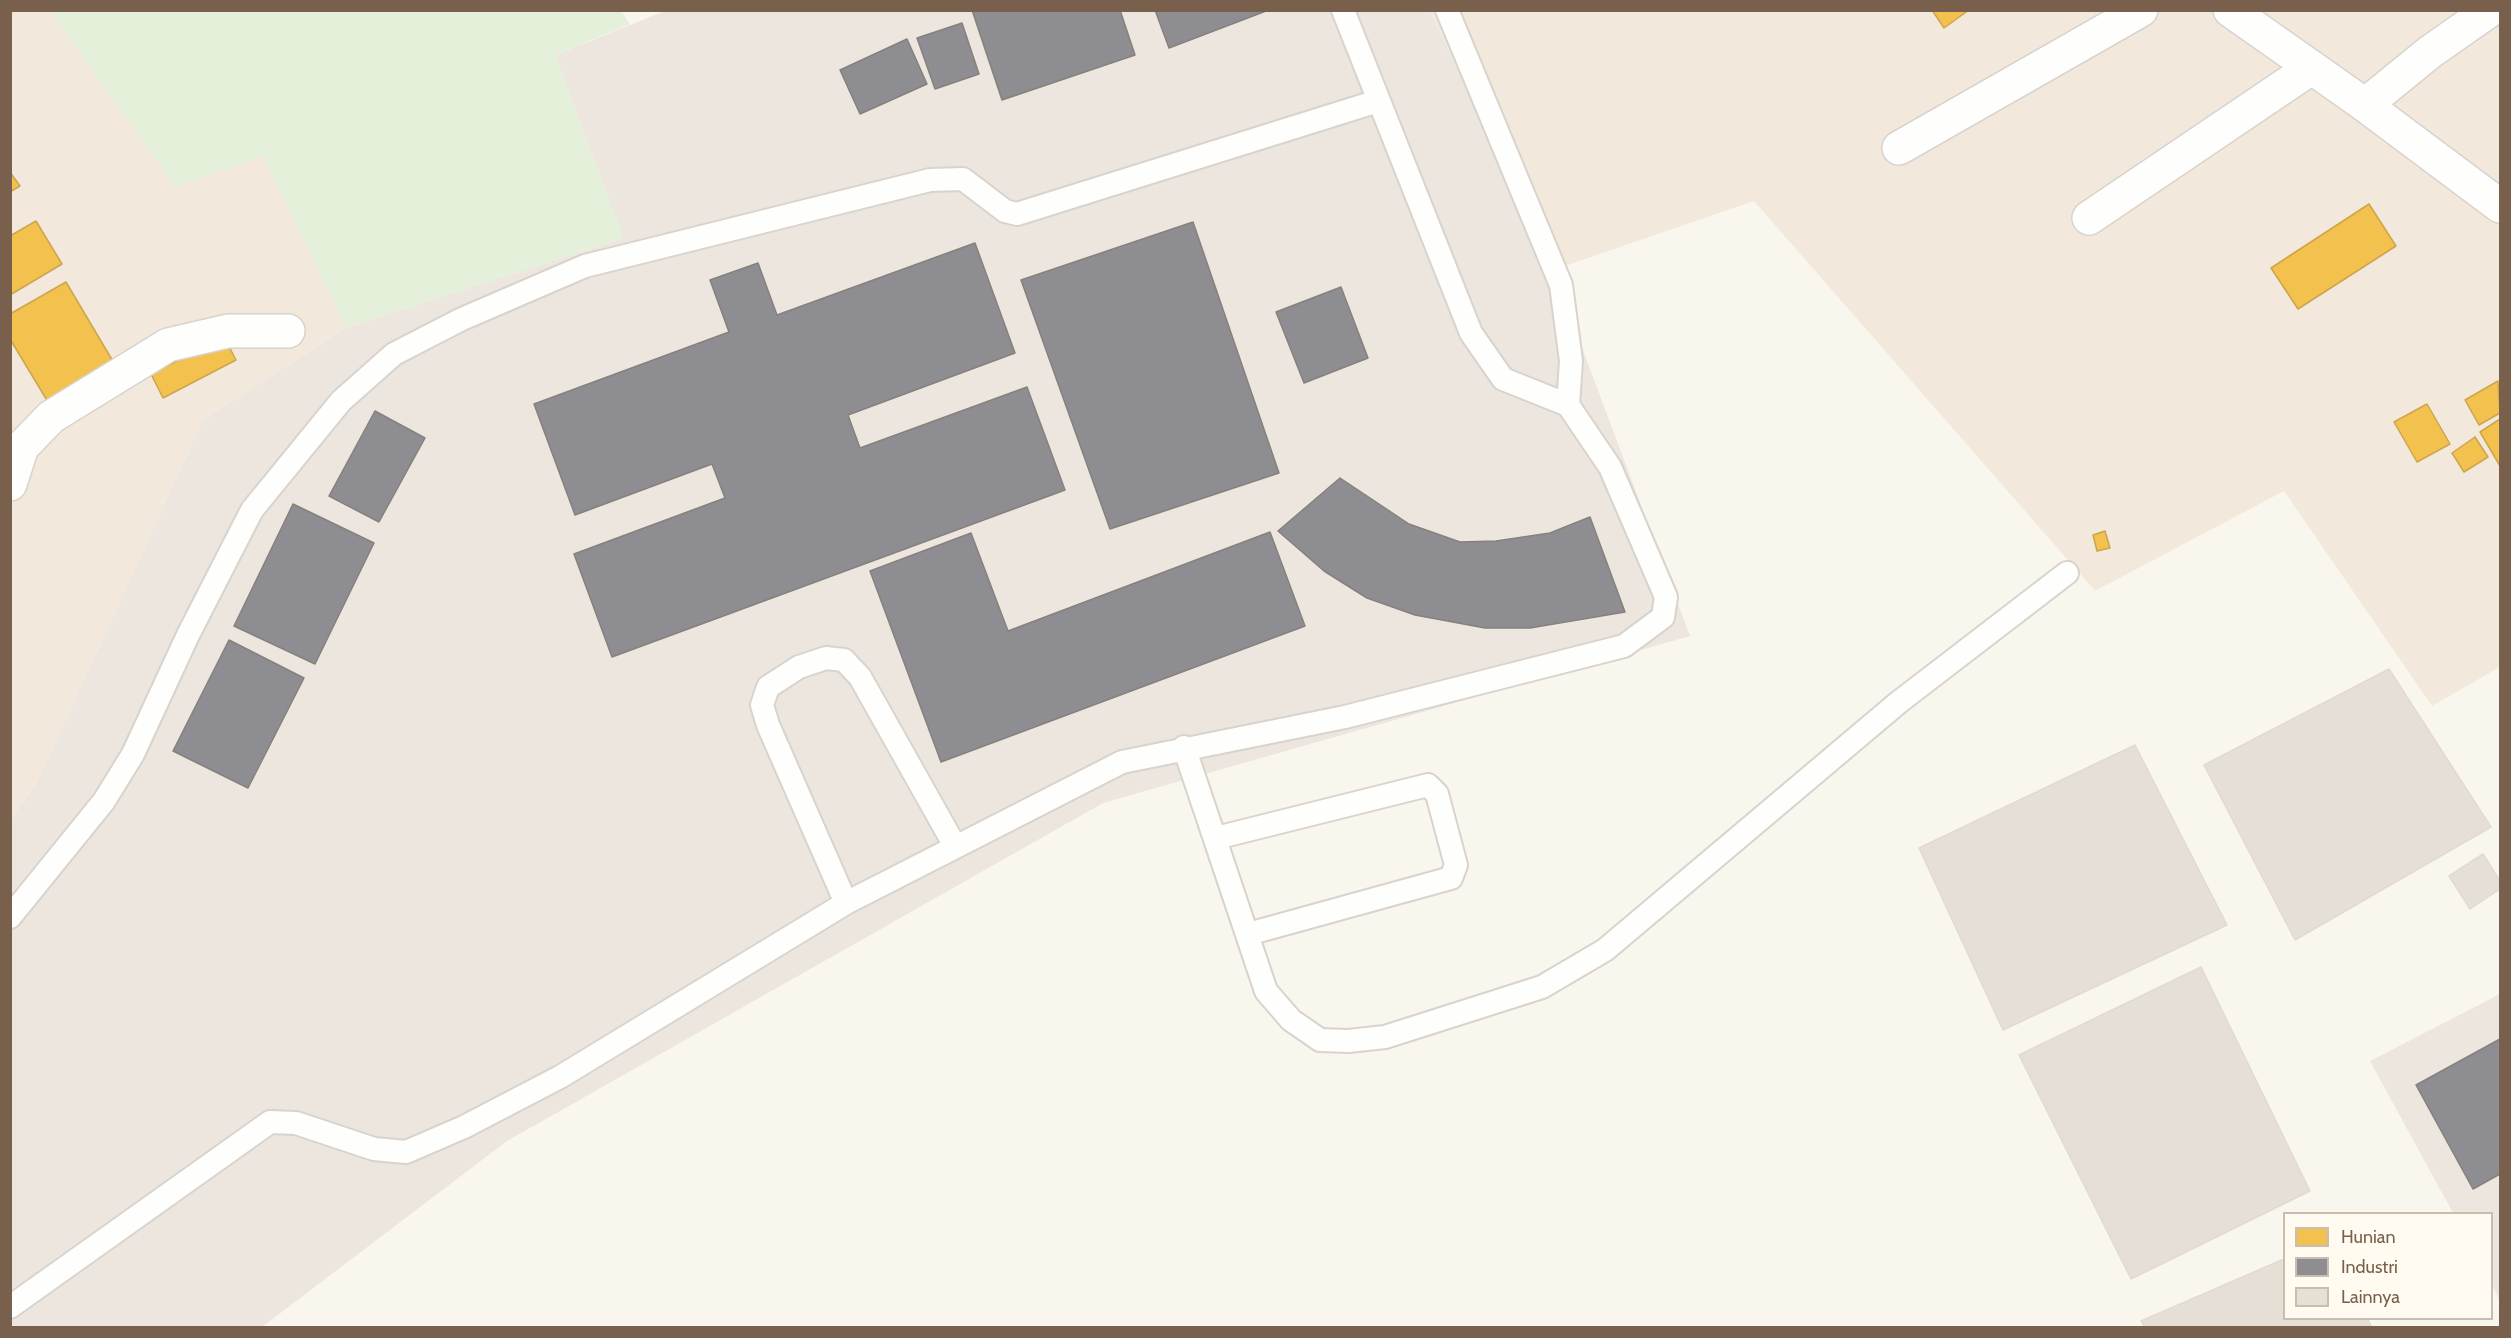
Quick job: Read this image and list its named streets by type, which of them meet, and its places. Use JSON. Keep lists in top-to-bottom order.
{
  "legend": ["Hunian", "Industri", "Lainnya"]
}
